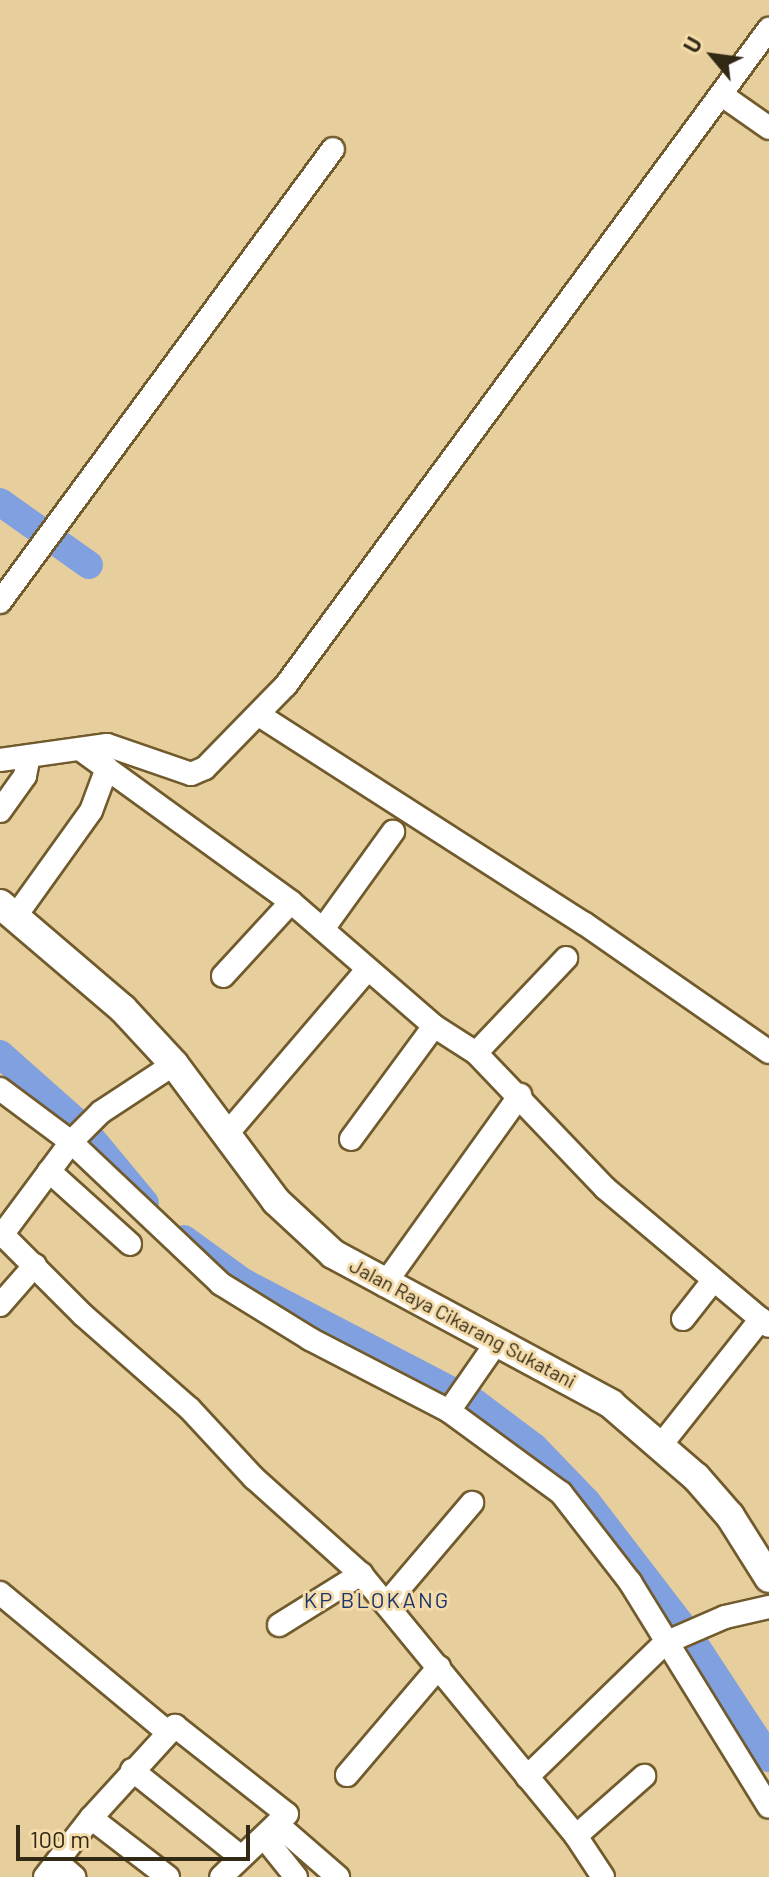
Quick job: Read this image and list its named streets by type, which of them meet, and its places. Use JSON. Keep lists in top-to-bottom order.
{
  "streets": {
    "main road": ["Jalan Raya Cikarang Sukatani"]
  },
  "districts": ["KP BLOKANG"],
  "scale_bar": "100 m",
  "north": "top left"
}
